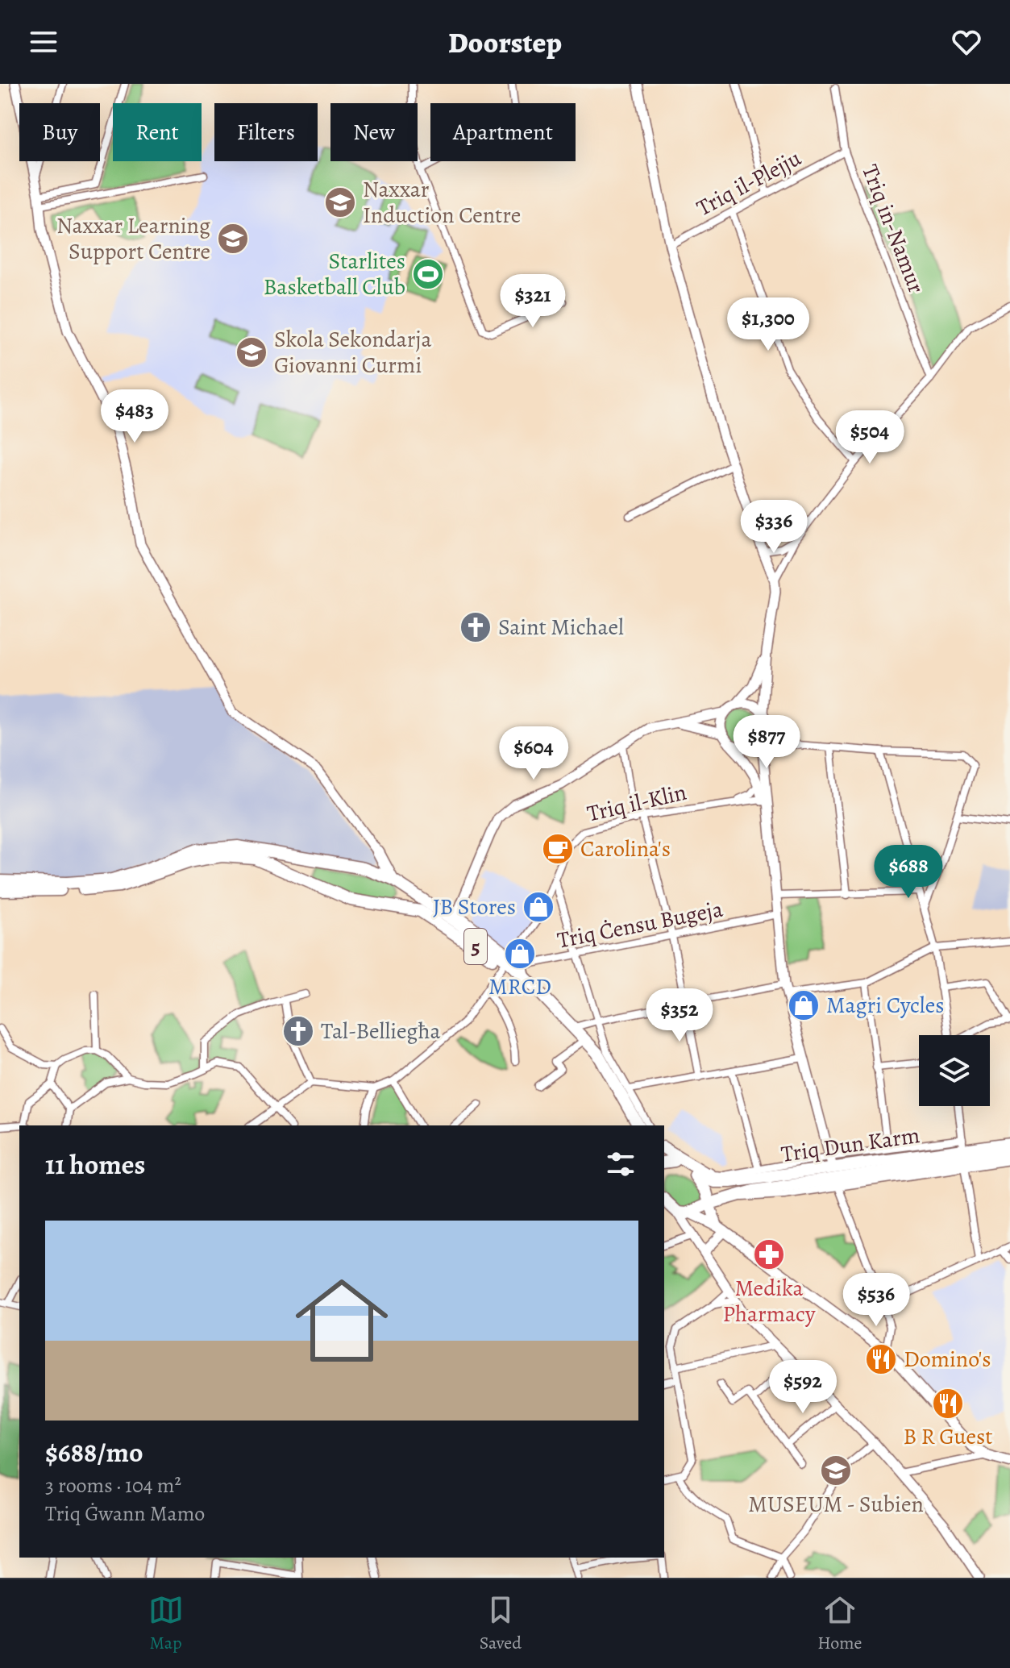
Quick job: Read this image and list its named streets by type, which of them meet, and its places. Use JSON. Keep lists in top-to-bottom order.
{
  "streets": {
    "highway": ["5", "Triq Dun Karm"],
    "street": [
      "Triq il-Plejju",
      "Triq in-Namur",
      "Triq il-Klin",
      "Triq Ċensu Bugeja"
    ]
  },
  "crossings": [
    ["Triq il-Plejju", "Triq in-Namur"],
    ["Triq il-Klin", "5"]
  ],
  "places": {
    "school or university": [
      "Naxxar Induction Centre",
      "Naxxar Learning Support Centre",
      "Skola Sekondarja Giovanni Curmi",
      "MUSEUM - Subien"
    ],
    "sports": ["Starlites Basketball Club"],
    "church": ["Saint Michael", "Tal-Belliegħa"],
    "cafe": ["Carolina's"],
    "shop": ["JB Stores", "MRCD", "Magri Cycles"],
    "pharmacy": ["Medika Pharmacy"],
    "restaurant": ["Domino's", "B R Guest"]
  },
  "page": {
    "header": "Doorstep",
    "chip": [
      "Buy",
      "Rent",
      "Filters",
      "New",
      "Apartment"
    ],
    "price": [
      "$321",
      "$1,300",
      "$483",
      "$504",
      "$336",
      "$877",
      "$604",
      "$688",
      "$352",
      "$536",
      "$592"
    ],
    "heading": "11 homes",
    "list": [
      {
        "name": "$688/mo",
        "note": "3 rooms · 104 m² · Triq Ġwann Mamo"
      }
    ],
    "tabs": ["Map", "Saved", "Home"]
  }
}
